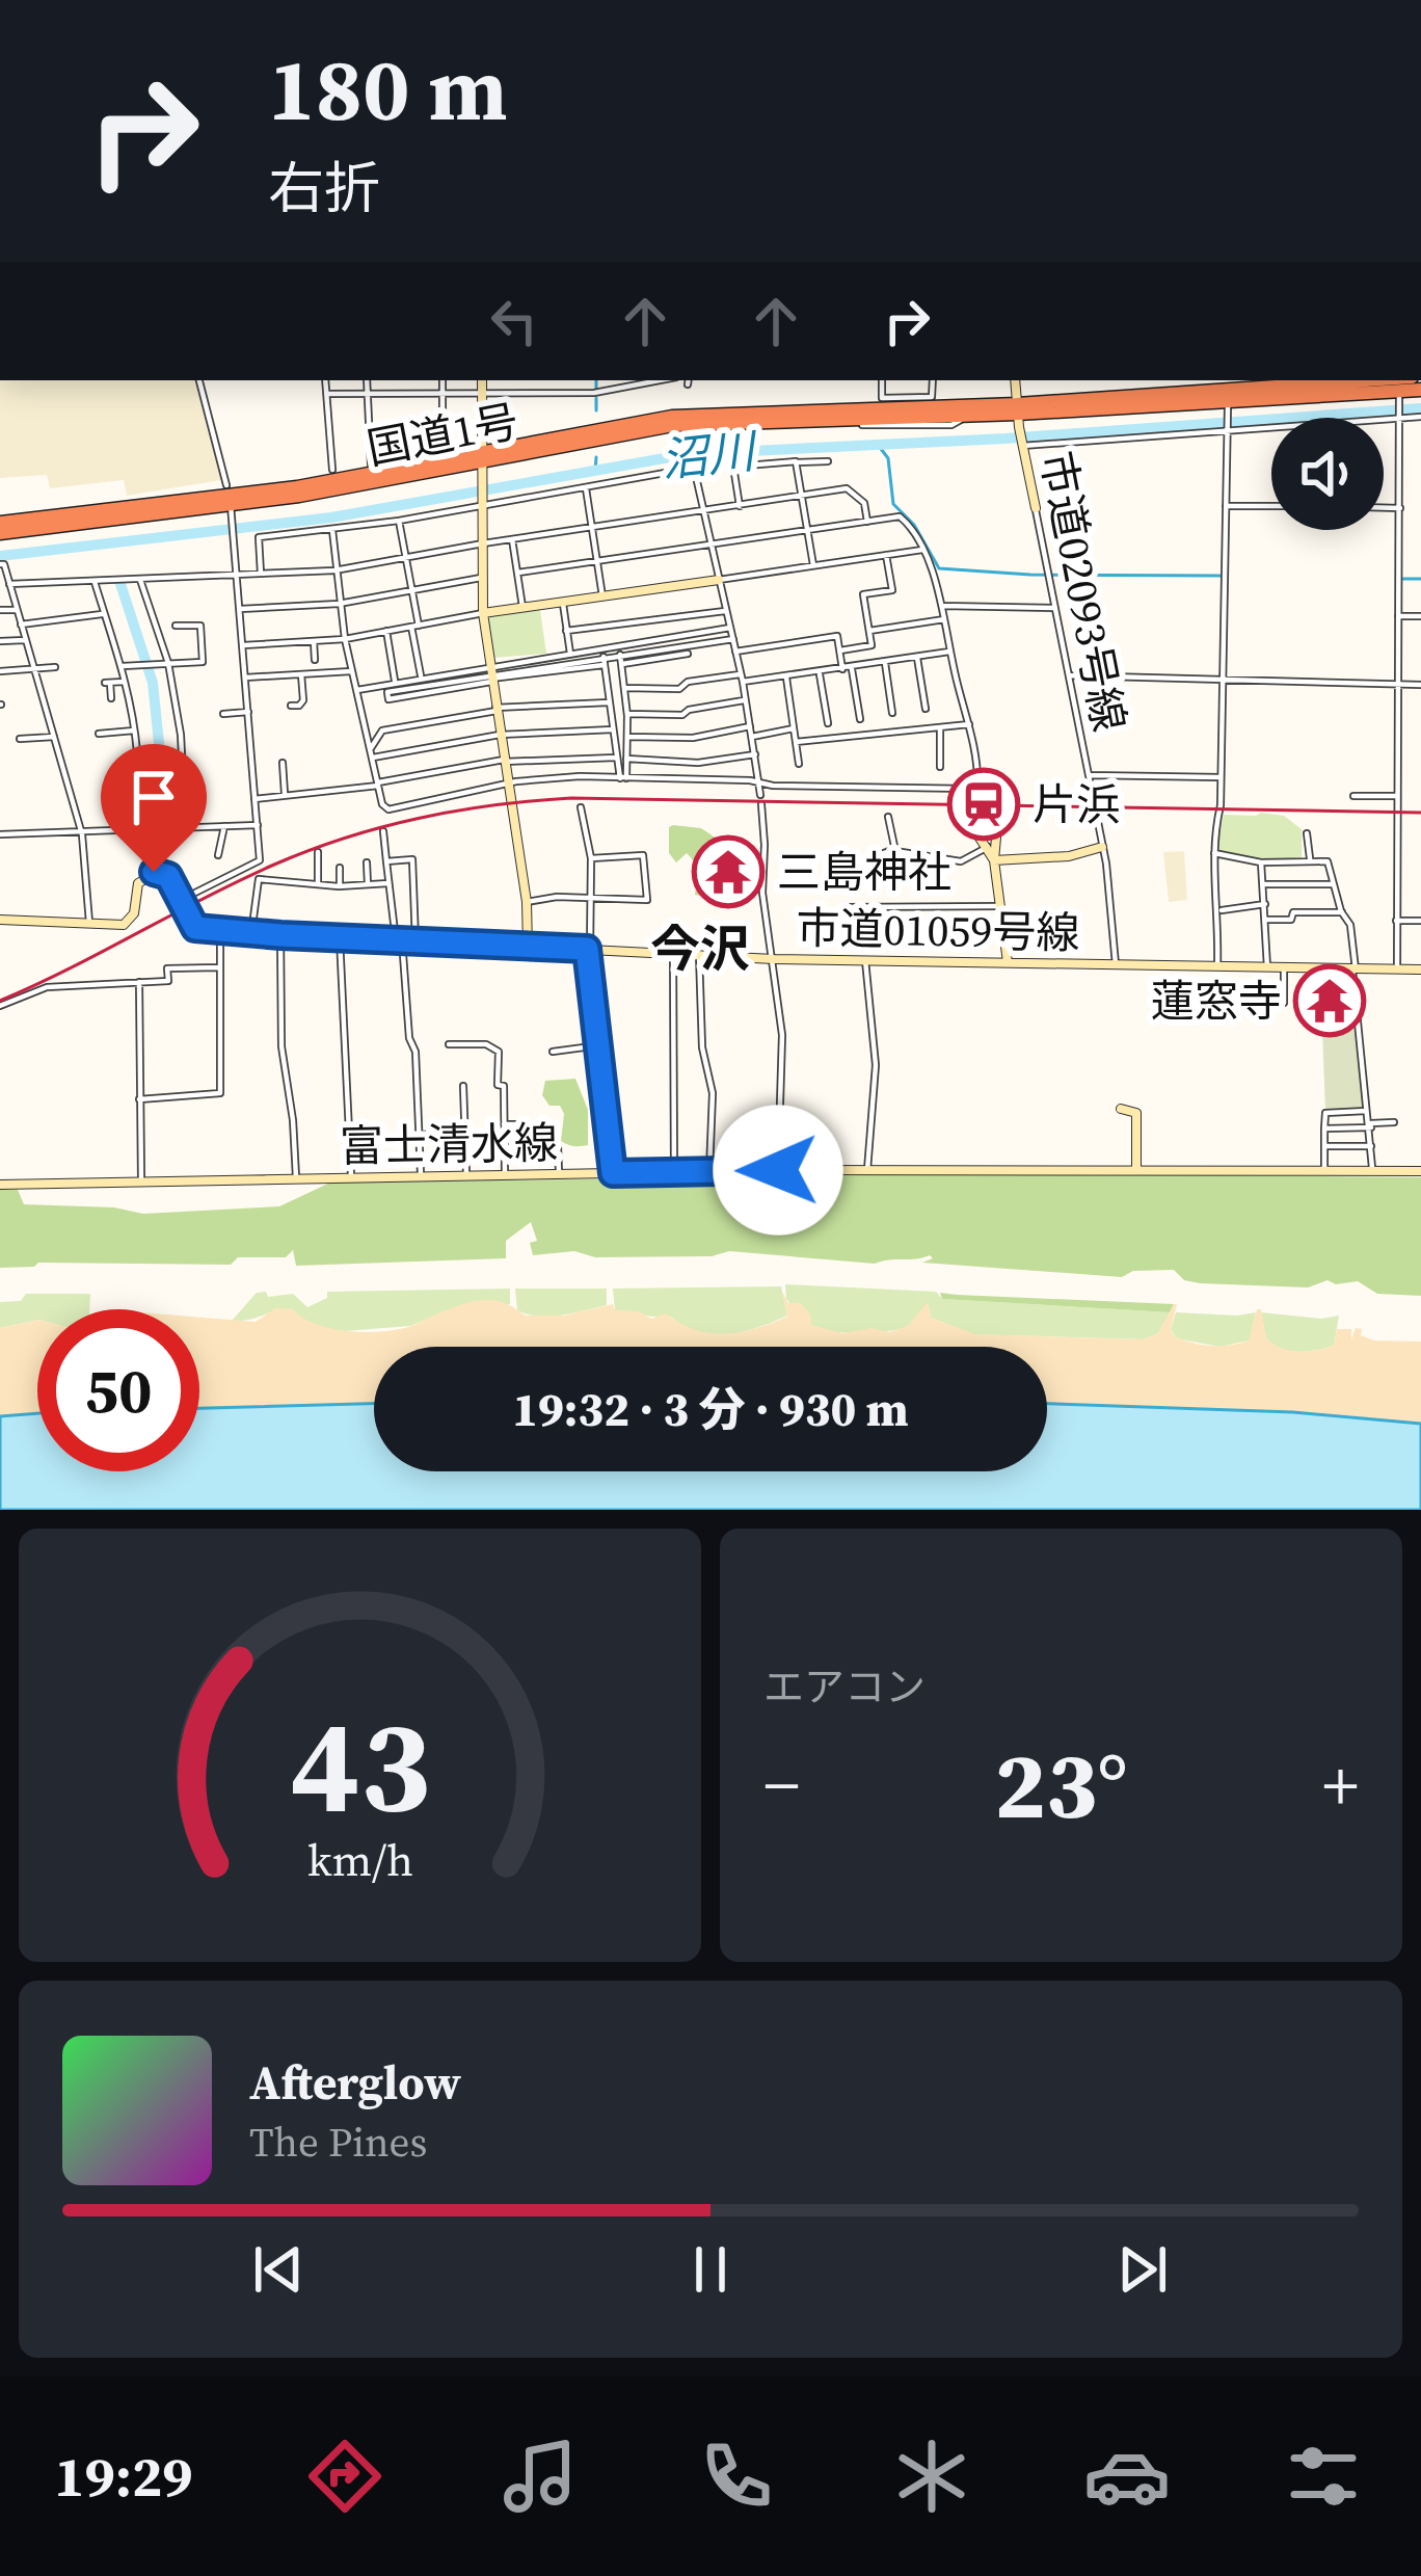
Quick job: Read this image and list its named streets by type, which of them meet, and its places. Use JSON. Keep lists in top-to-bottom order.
{
  "streets": {
    "highway": ["国道1号"],
    "street": ["市道02093号線", "市道01059号線", "富士清水線"]
  },
  "crossings": [
    ["国道1号", "市道02093号線"],
    ["市道02093号線", "市道01059号線"]
  ],
  "districts": ["今沢"],
  "water": ["沼川"],
  "places": {
    "station": ["片浜"],
    "temple": ["三島神社", "蓮窓寺"]
  },
  "page": {
    "turn": ["180 m", "右折"],
    "limit": "50",
    "trip": "19:32 · 3 分 · 930 m",
    "tile": "エアコン",
    "heat": ["−", "23°", "+"],
    "song": ["Afterglow", "The Pines"],
    "tabs": "19:29",
    "gauge": ["43", "km/h"]
  }
}
